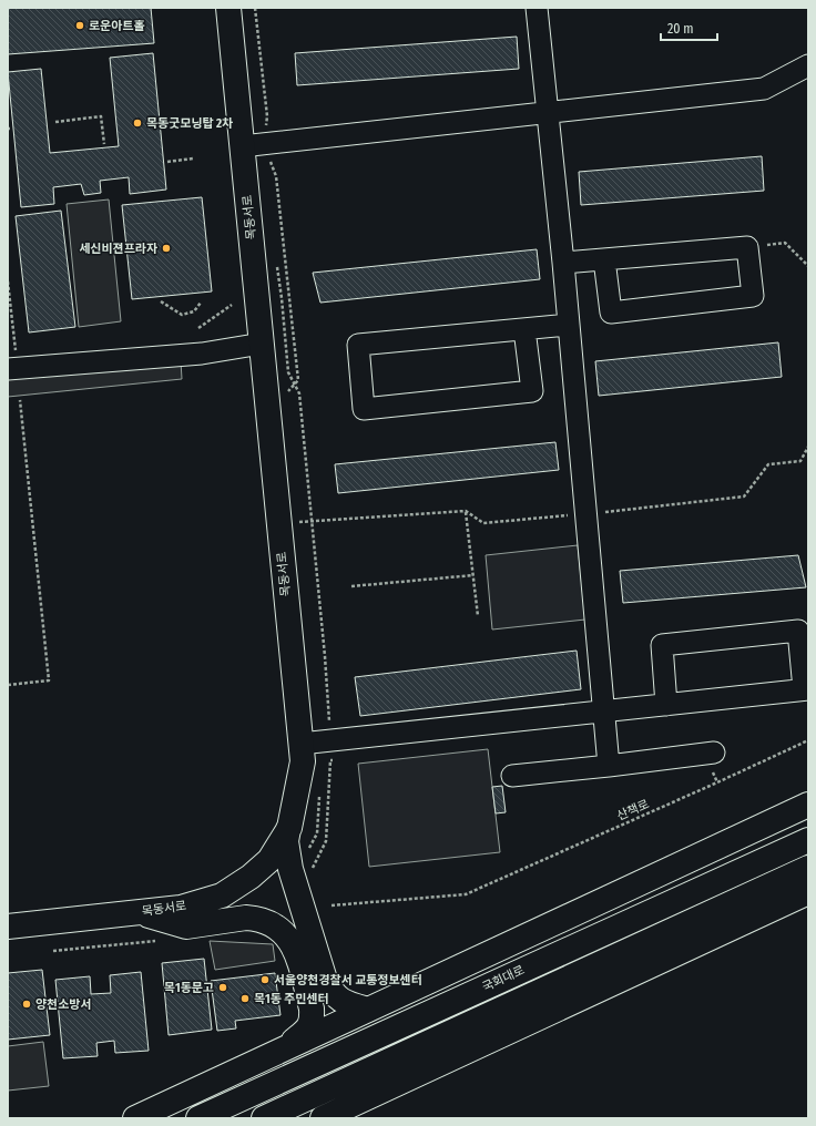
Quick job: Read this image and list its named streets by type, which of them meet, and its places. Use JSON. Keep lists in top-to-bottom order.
{
  "streets": {
    "main road": ["목동서로", "국회대로"],
    "path": ["산책로"]
  },
  "places": [
    "로운아트홀",
    "목동굿모닝탑 2차",
    "세신비젼프라자",
    "서울양천경찰서 교통정보센터",
    "목1동문고",
    "목1동 주민센터",
    "양천소방서"
  ],
  "scale_bar": "20 m"
}
